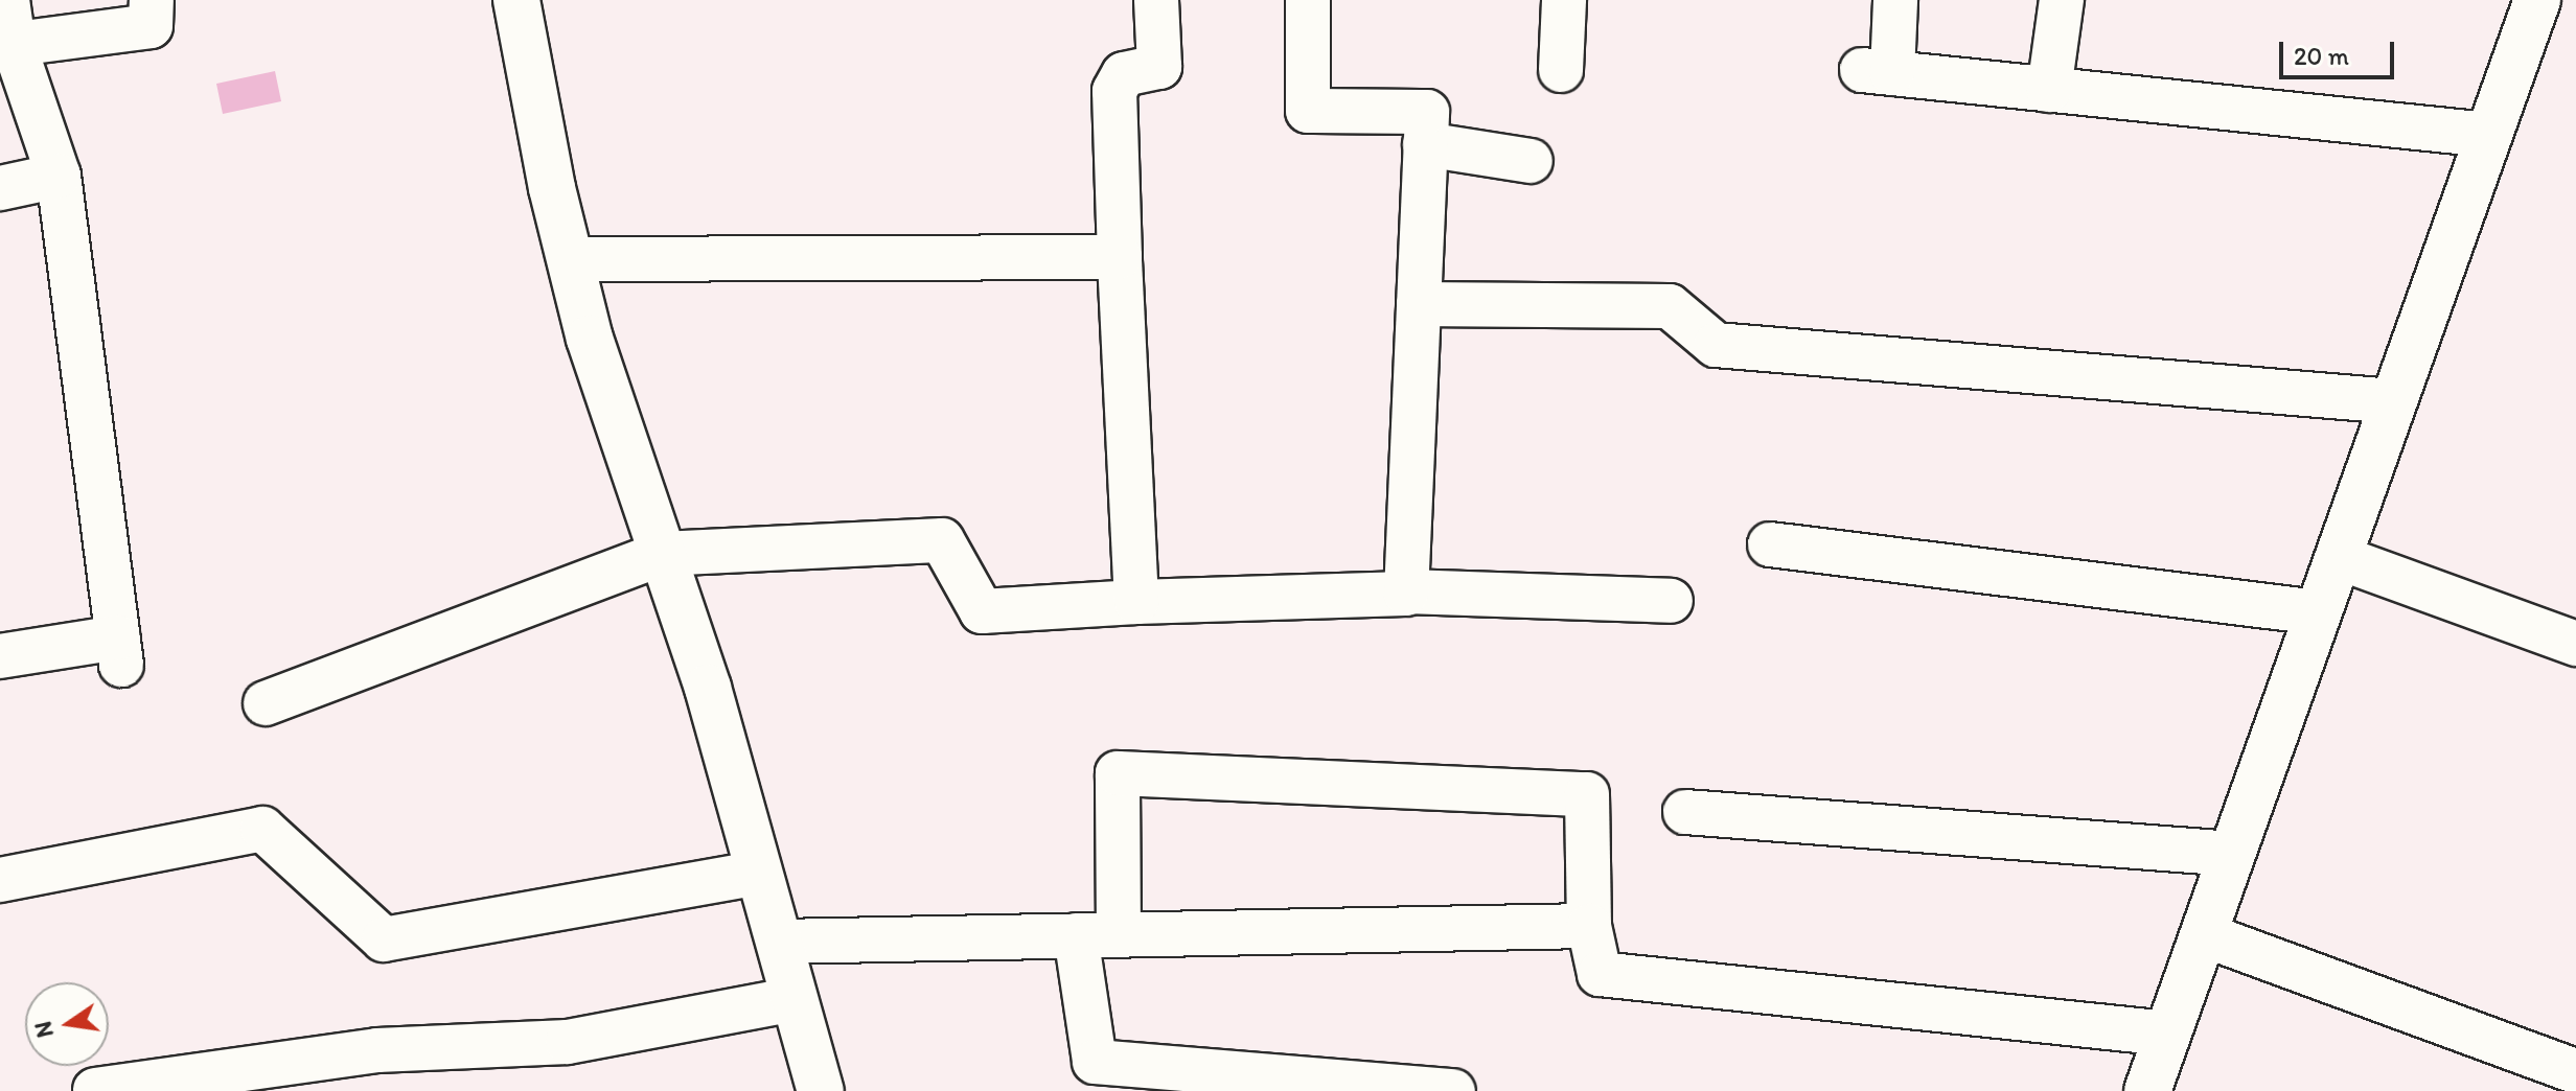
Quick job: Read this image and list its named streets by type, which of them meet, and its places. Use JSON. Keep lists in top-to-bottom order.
{
  "scale_bar": "20 m",
  "north": "left"
}
